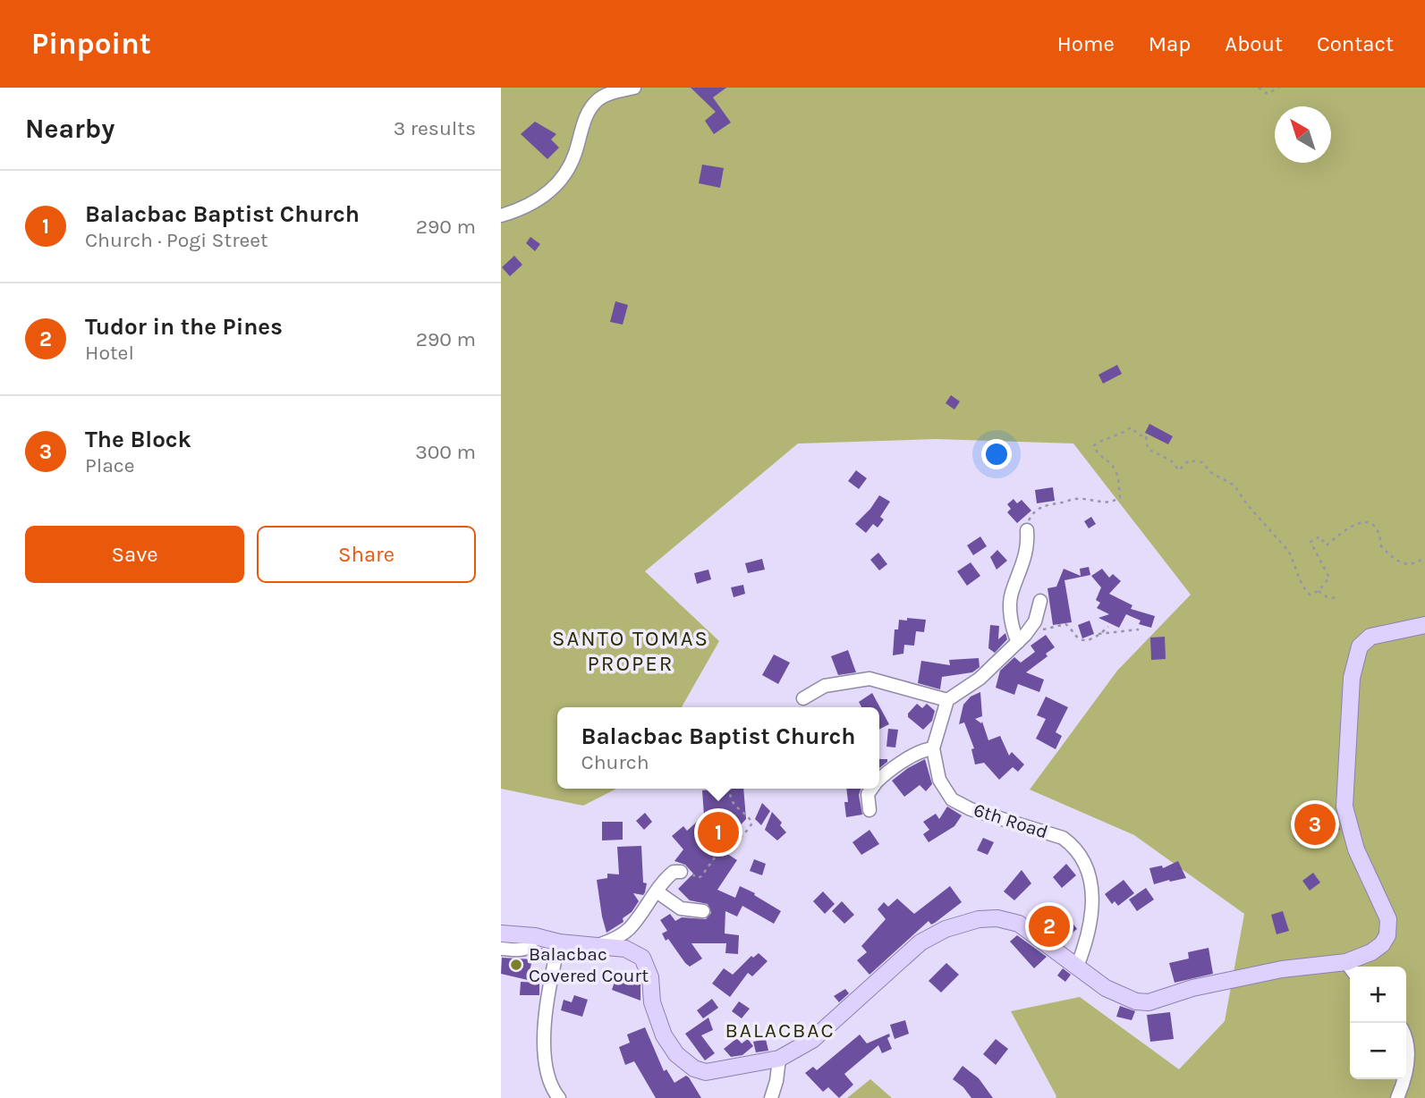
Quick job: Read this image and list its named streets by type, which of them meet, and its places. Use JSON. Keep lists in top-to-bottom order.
{
  "streets": {
    "street": ["6th Road"]
  },
  "districts": ["SANTO TOMAS PROPER", "BALACBAC"],
  "places": ["Balacbac Covered Court"],
  "north": "top left",
  "page": {
    "header": "Pinpoint",
    "nav": [
      "Home",
      "Map",
      "About",
      "Contact"
    ],
    "heading": ["Nearby", "3 results"],
    "list": [
      {
        "mark": "1",
        "name": "Balacbac Baptist Church",
        "note": "Church · Pogi Street",
        "value": "290 m"
      },
      {
        "mark": "2",
        "name": "Tudor in the Pines",
        "note": "Hotel",
        "value": "290 m"
      },
      {
        "mark": "3",
        "name": "The Block",
        "note": "Place",
        "value": "300 m"
      }
    ],
    "buttons": ["Save", "Share"],
    "popup": ["Balacbac Baptist Church", "Church"],
    "pins": ["3", "1", "2"],
    "map_buttons": ["+", "−"]
  }
}
